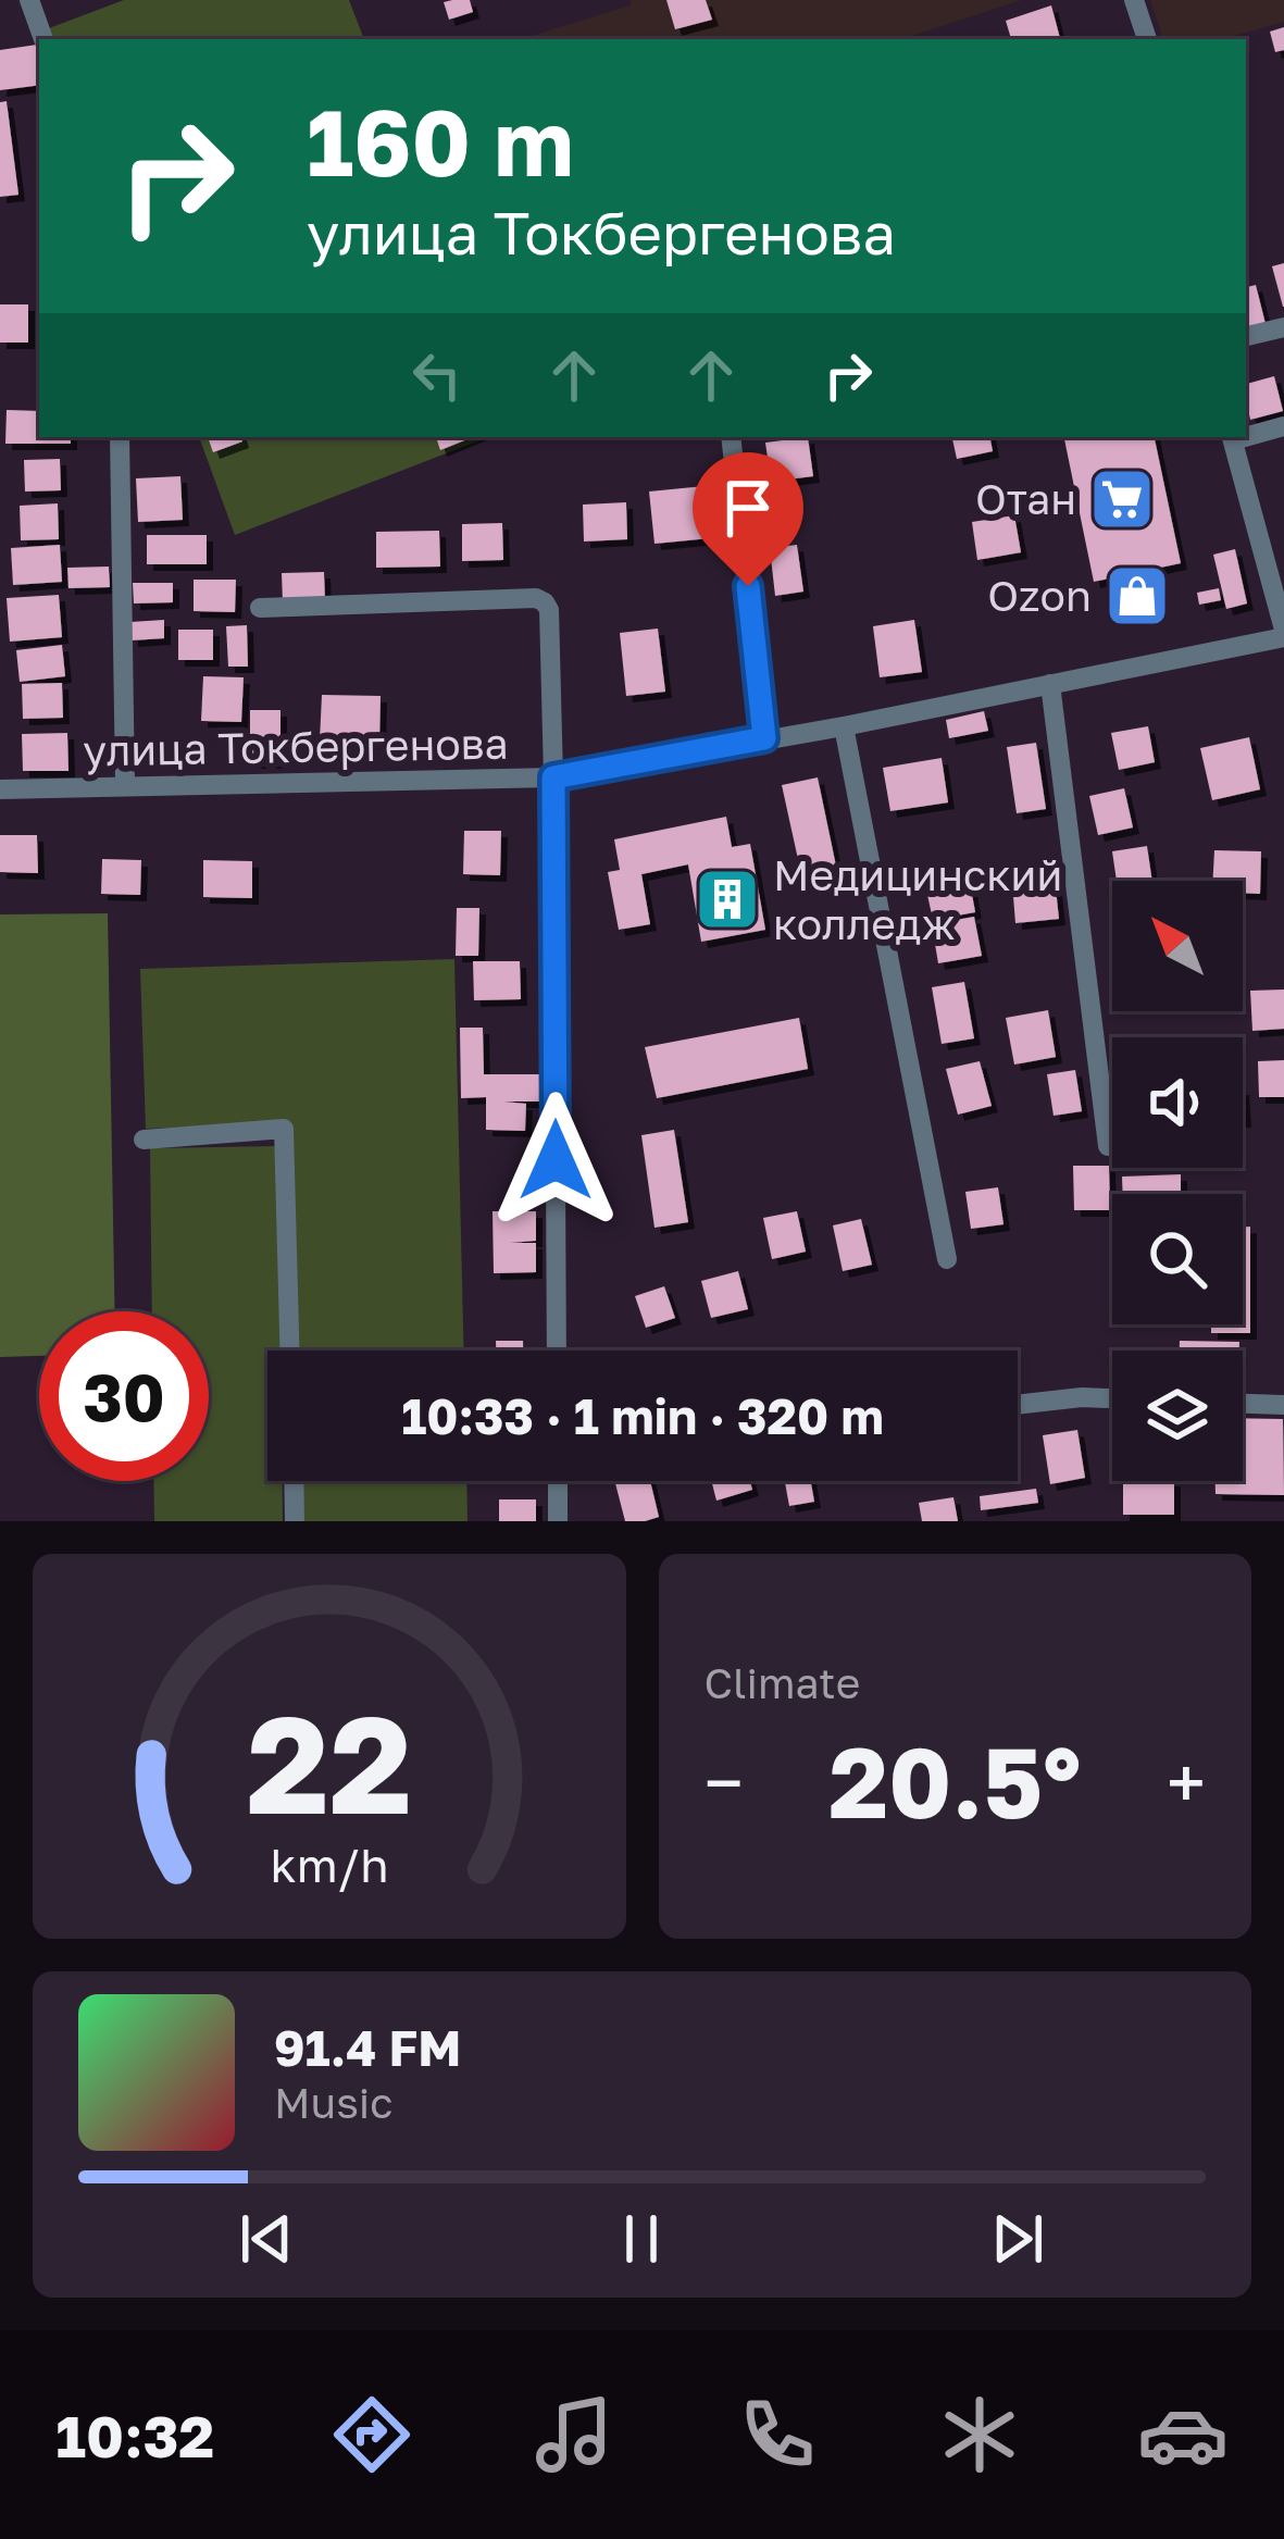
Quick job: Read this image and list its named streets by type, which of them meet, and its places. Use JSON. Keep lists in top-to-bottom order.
{
  "streets": {
    "street": ["улица Токбергенова"]
  },
  "places": {
    "supermarket": ["Отан"],
    "shop": ["Ozon"],
    "building": ["Медицинский колледж"]
  },
  "north": "top left",
  "page": {
    "turn": ["160 m", "улица Токбергенова"],
    "limit": "30",
    "trip": "10:33 · 1 min · 320 m",
    "tile": "Climate",
    "heat": ["−", "20.5°", "+"],
    "song": ["91.4 FM", "Music"],
    "tabs": "10:32",
    "gauge": ["22", "km/h"]
  }
}
